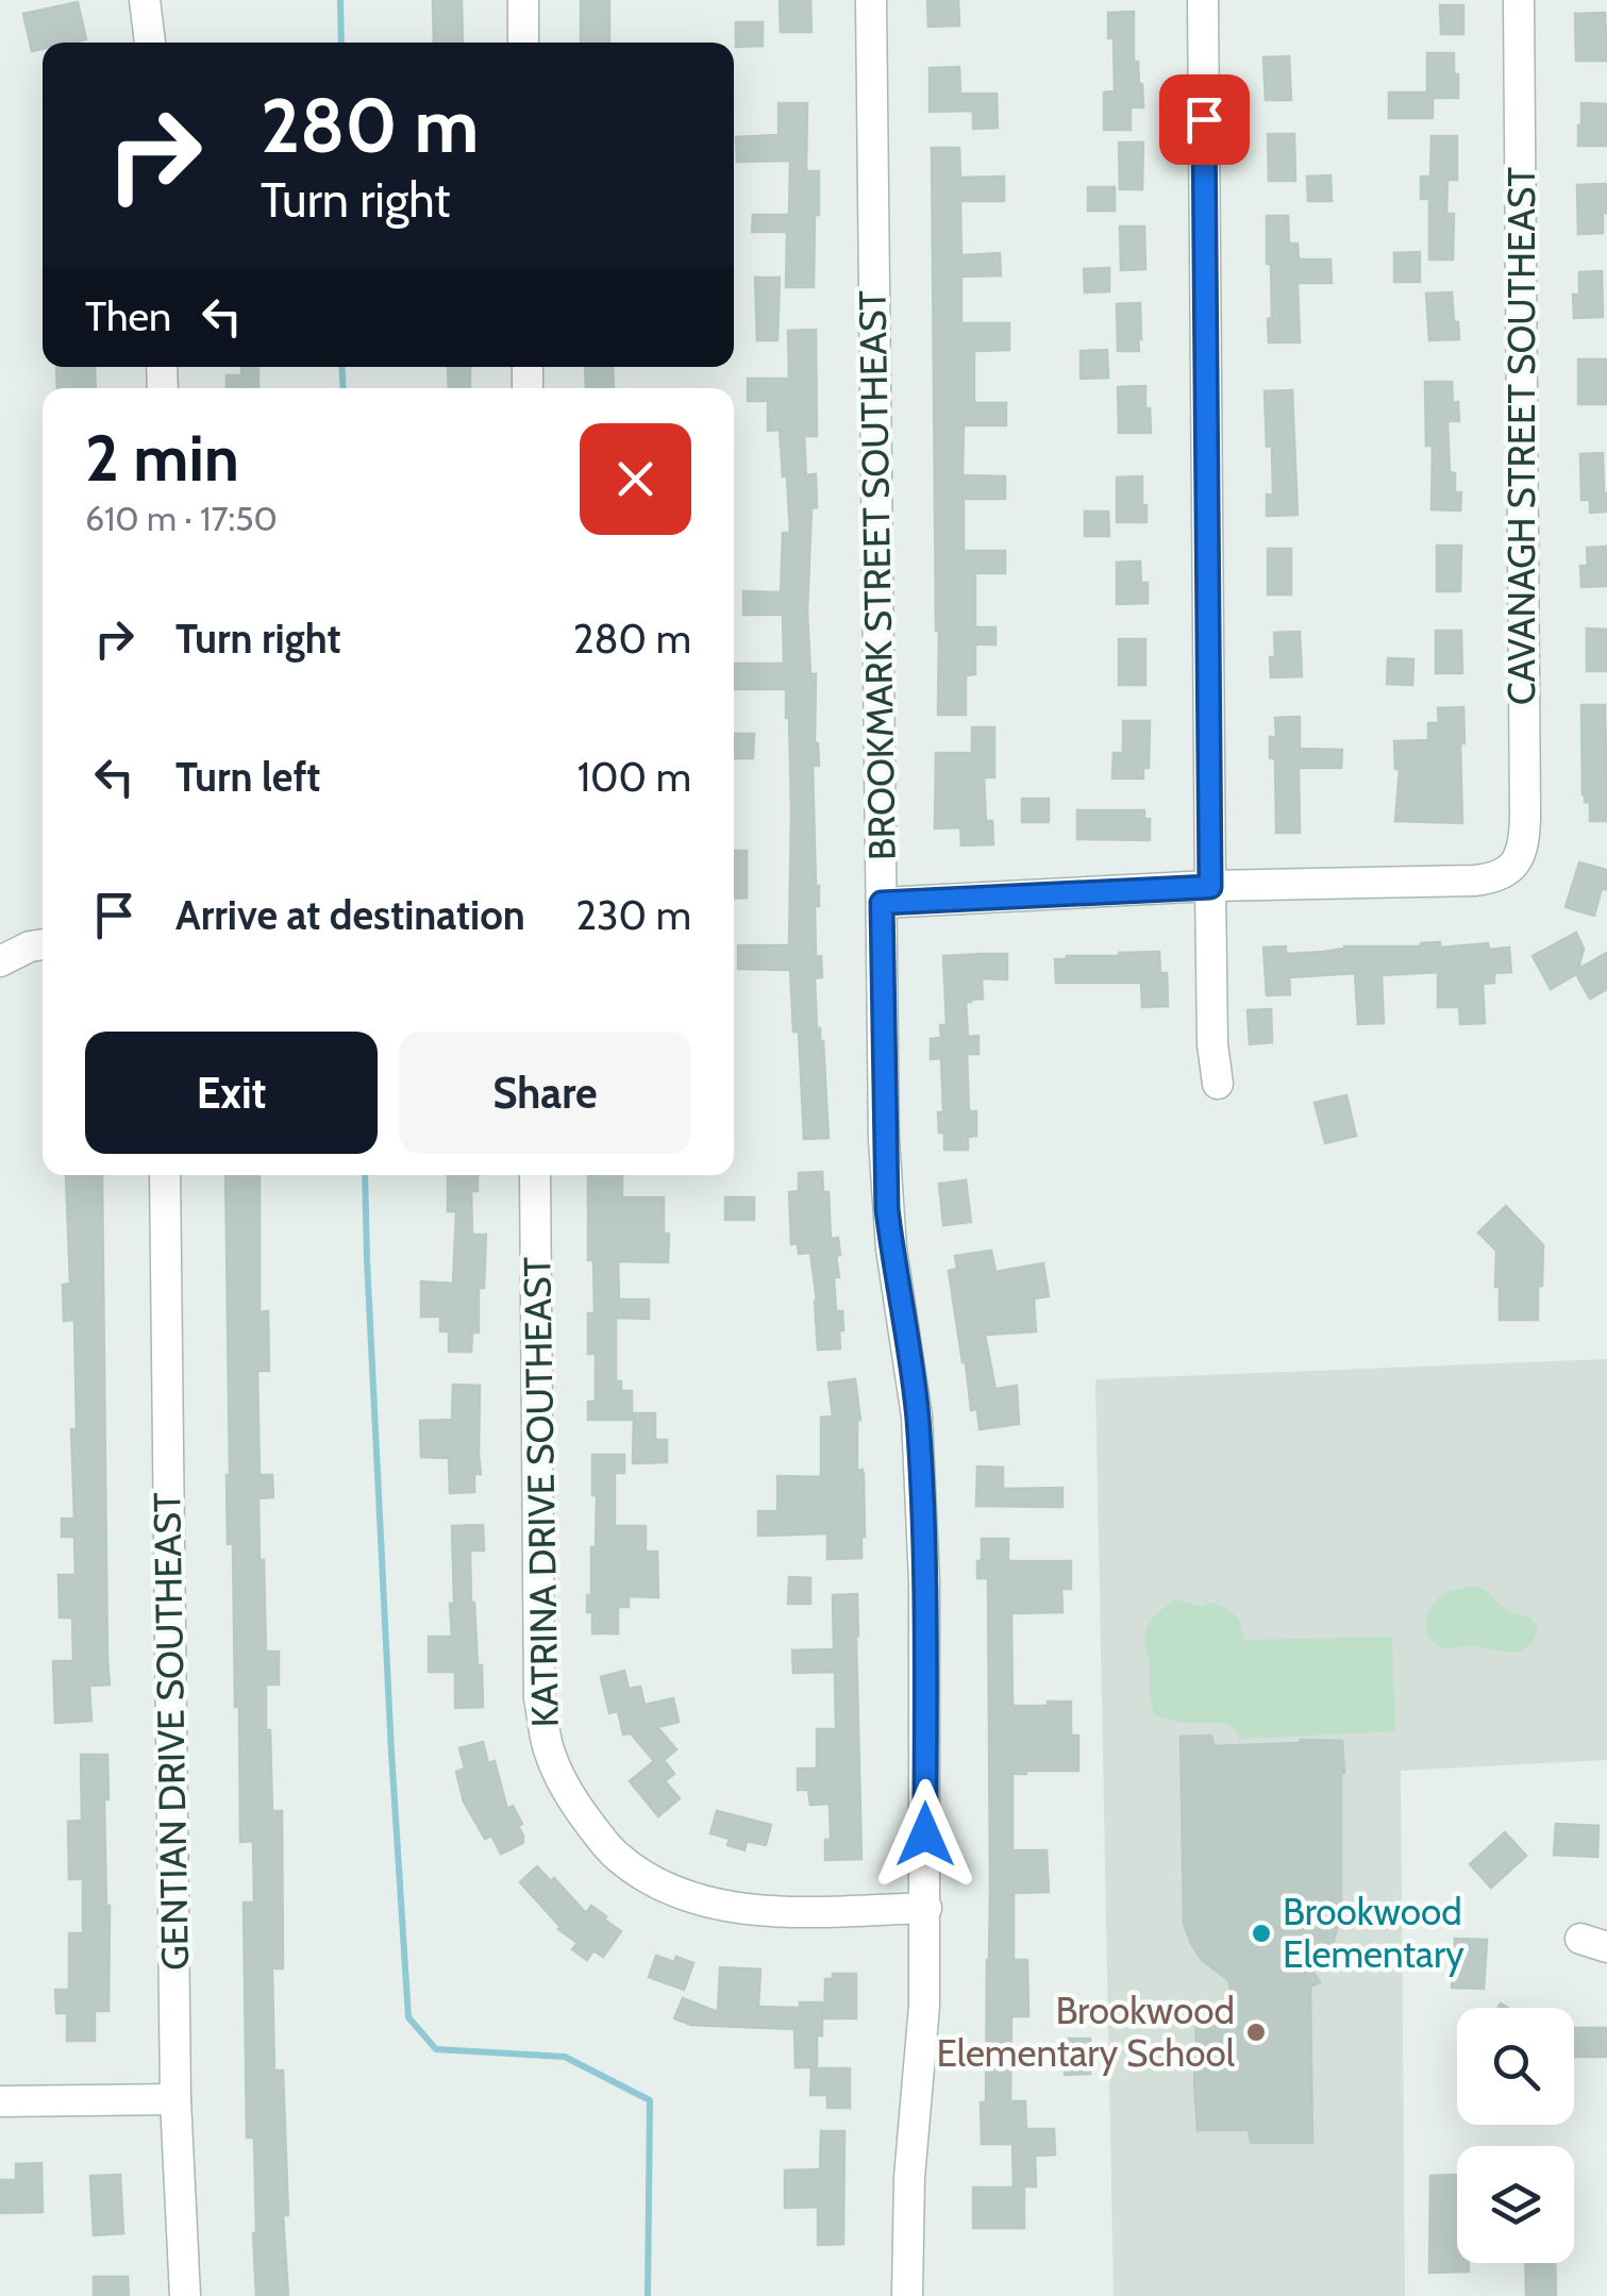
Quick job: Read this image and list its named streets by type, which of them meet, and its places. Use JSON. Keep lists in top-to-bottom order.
{
  "streets": {
    "street": [
      "CAVANAGH STREET SOUTHEAST",
      "BROOKMARK STREET SOUTHEAST",
      "KATRINA DRIVE SOUTHEAST",
      "GENTIAN DRIVE SOUTHEAST"
    ]
  },
  "crossings": [
    ["BROOKMARK STREET SOUTHEAST", "KATRINA DRIVE SOUTHEAST"]
  ],
  "places": ["Brookwood Elementary", "Brookwood Elementary School"],
  "page": {
    "turn": ["280 m", "Turn right"],
    "then": "Then",
    "heading": ["2 min", "610 m · 17:50"],
    "list": [
      {
        "name": "Turn right",
        "value": "280 m"
      },
      {
        "name": "Turn left",
        "value": "100 m"
      },
      {
        "name": "Arrive at destination",
        "value": "230 m"
      }
    ],
    "buttons": ["Exit", "Share"]
  }
}
